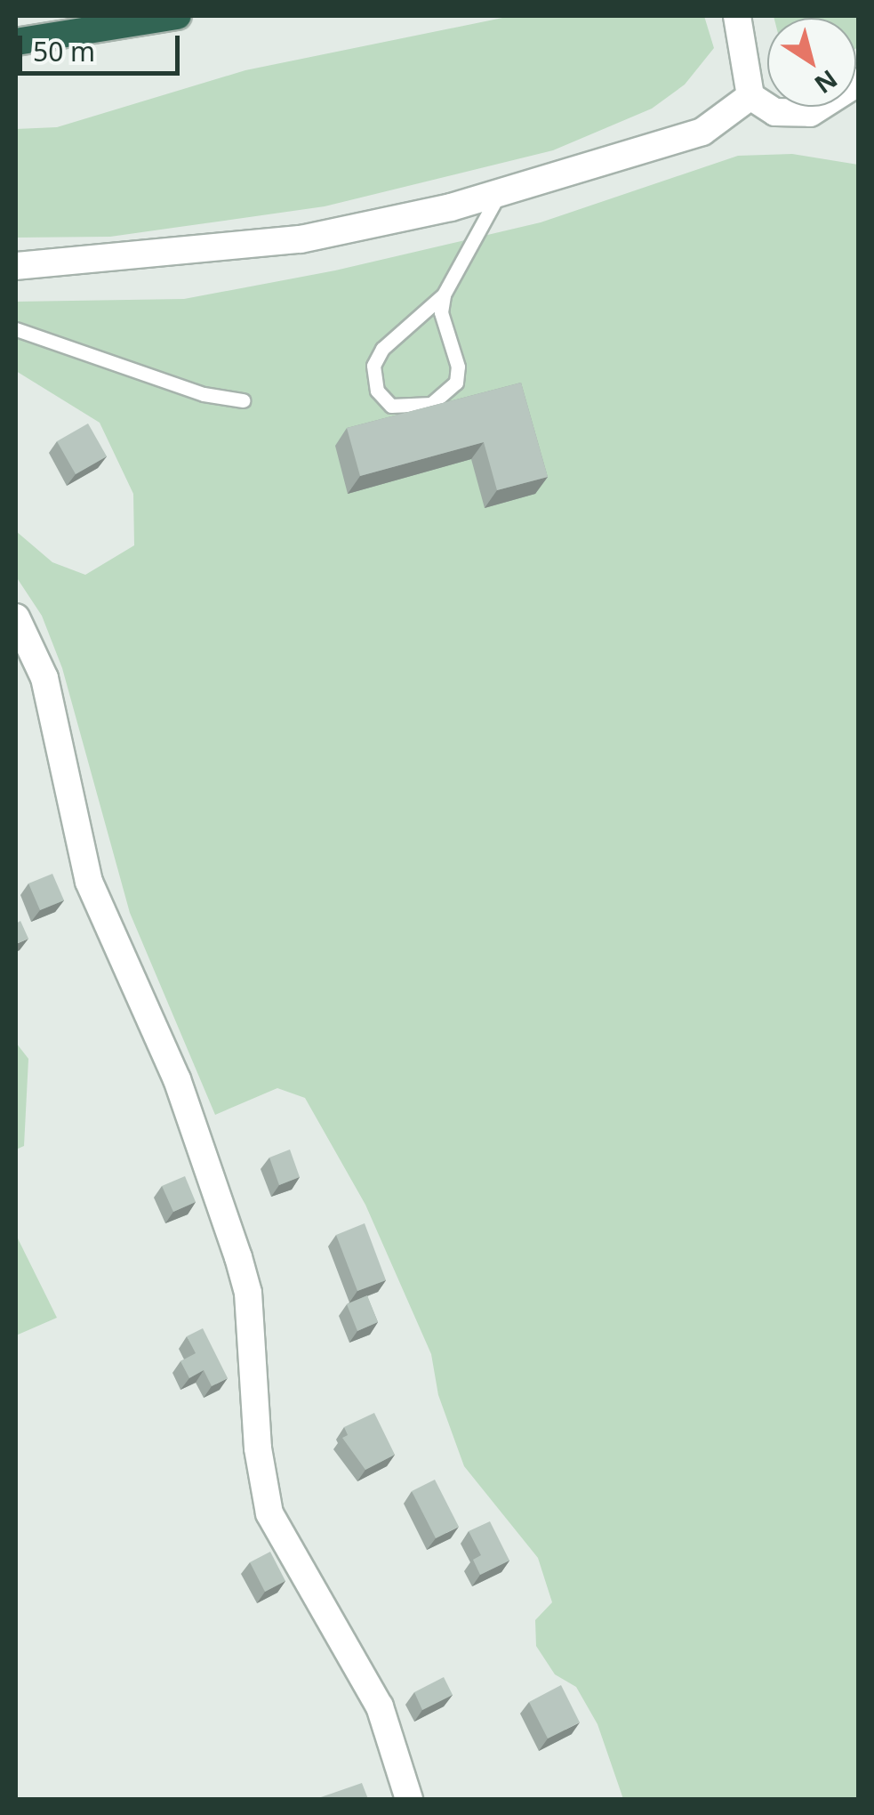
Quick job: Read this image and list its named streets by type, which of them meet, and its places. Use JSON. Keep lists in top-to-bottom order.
{
  "scale_bar": "50 m",
  "north": "bottom right"
}
